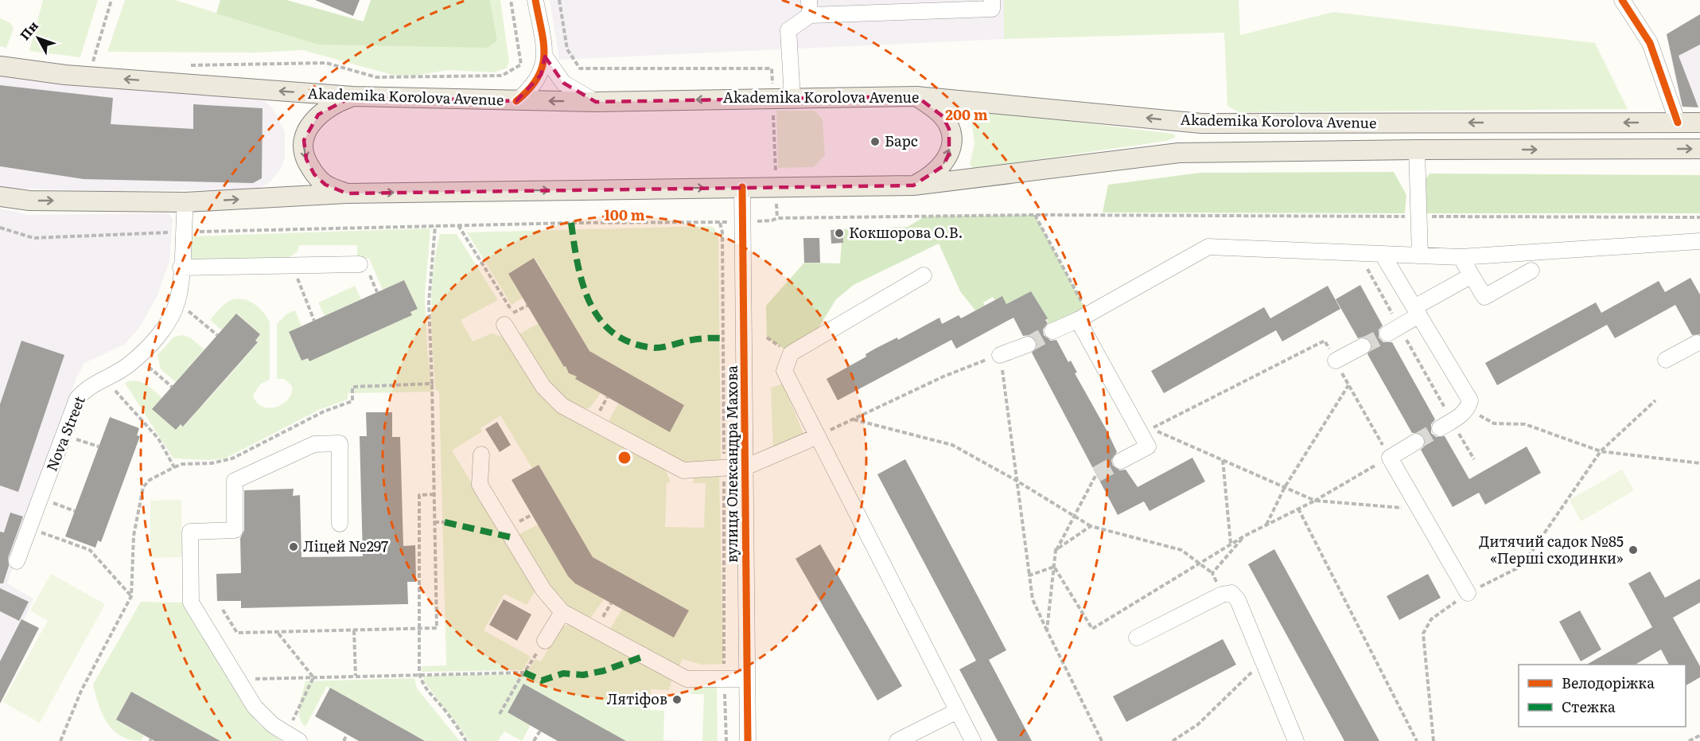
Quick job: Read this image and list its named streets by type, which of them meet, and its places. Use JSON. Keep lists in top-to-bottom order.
{
  "streets": {
    "main road": ["Akademika Korolova Avenue"],
    "street": ["Nova Street", "вулиця Олександра Махова"]
  },
  "crossings": [
    ["Akademika Korolova Avenue", "Nova Street"],
    ["Akademika Korolova Avenue", "вулиця Олександра Махова"]
  ],
  "places": [
    "Барс",
    "Кокшорова О.В.",
    "Ліцей №297",
    "Дитячий садок №85 «Перші сходинки»",
    "Лятіфов"
  ],
  "legend": ["Велодоріжка", "Стежка"],
  "north": "top left",
  "rings": ["200 m", "100 m"]
}
